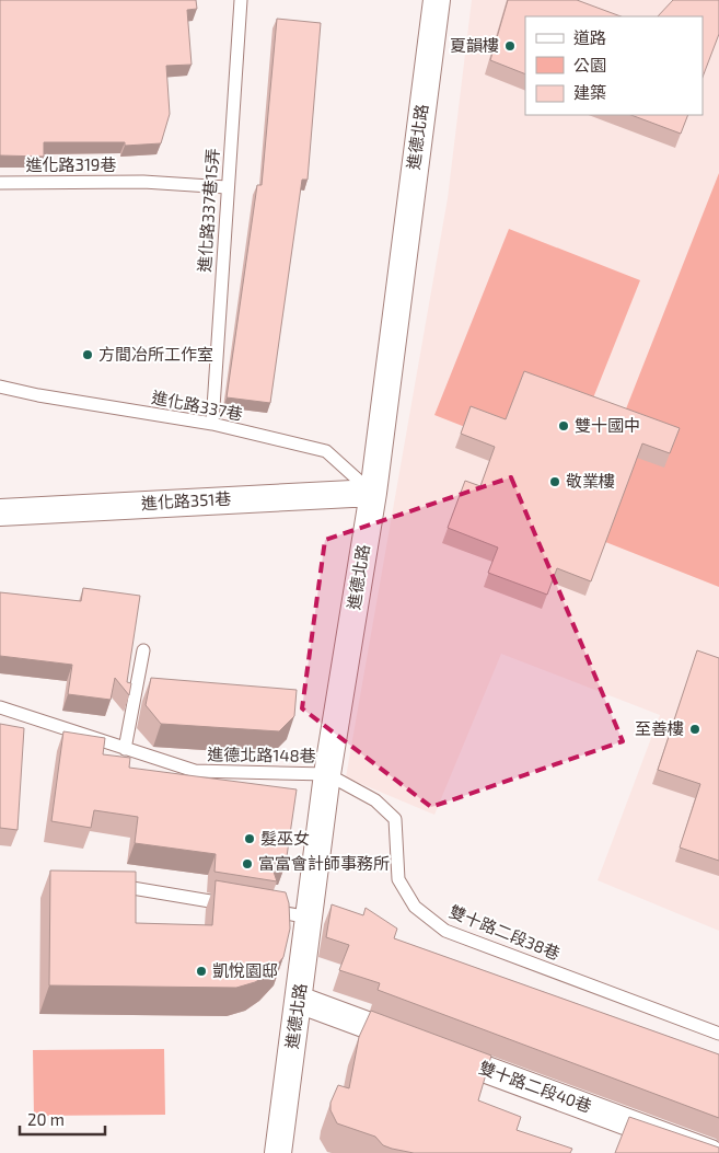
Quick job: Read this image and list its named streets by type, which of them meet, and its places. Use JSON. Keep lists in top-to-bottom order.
{
  "streets": {
    "street": ["進德北路", "進化路351巷", "雙十路二段40巷"],
    "lane": [
      "進化路319巷",
      "進化路337巷15弄",
      "進化路337巷",
      "進德北路148巷",
      "雙十路二段38巷"
    ]
  },
  "crossings": [
    ["進德北路", "進化路337巷"],
    ["進德北路", "進化路351巷"],
    ["進德北路", "進德北路148巷"],
    ["進德北路", "雙十路二段38巷"],
    ["進德北路", "雙十路二段40巷"],
    ["進化路319巷", "進化路337巷15弄"],
    ["進化路337巷15弄", "進化路337巷"],
    ["進化路337巷", "進化路351巷"],
    ["進德北路148巷", "雙十路二段38巷"]
  ],
  "places": [
    "夏韻樓",
    "方間冶所工作室",
    "雙十國中",
    "敬業樓",
    "至善樓",
    "髮巫女",
    "富富會計師事務所",
    "凱悅園邸"
  ],
  "legend": ["道路", "公園", "建築"],
  "scale_bar": "20 m"
}
